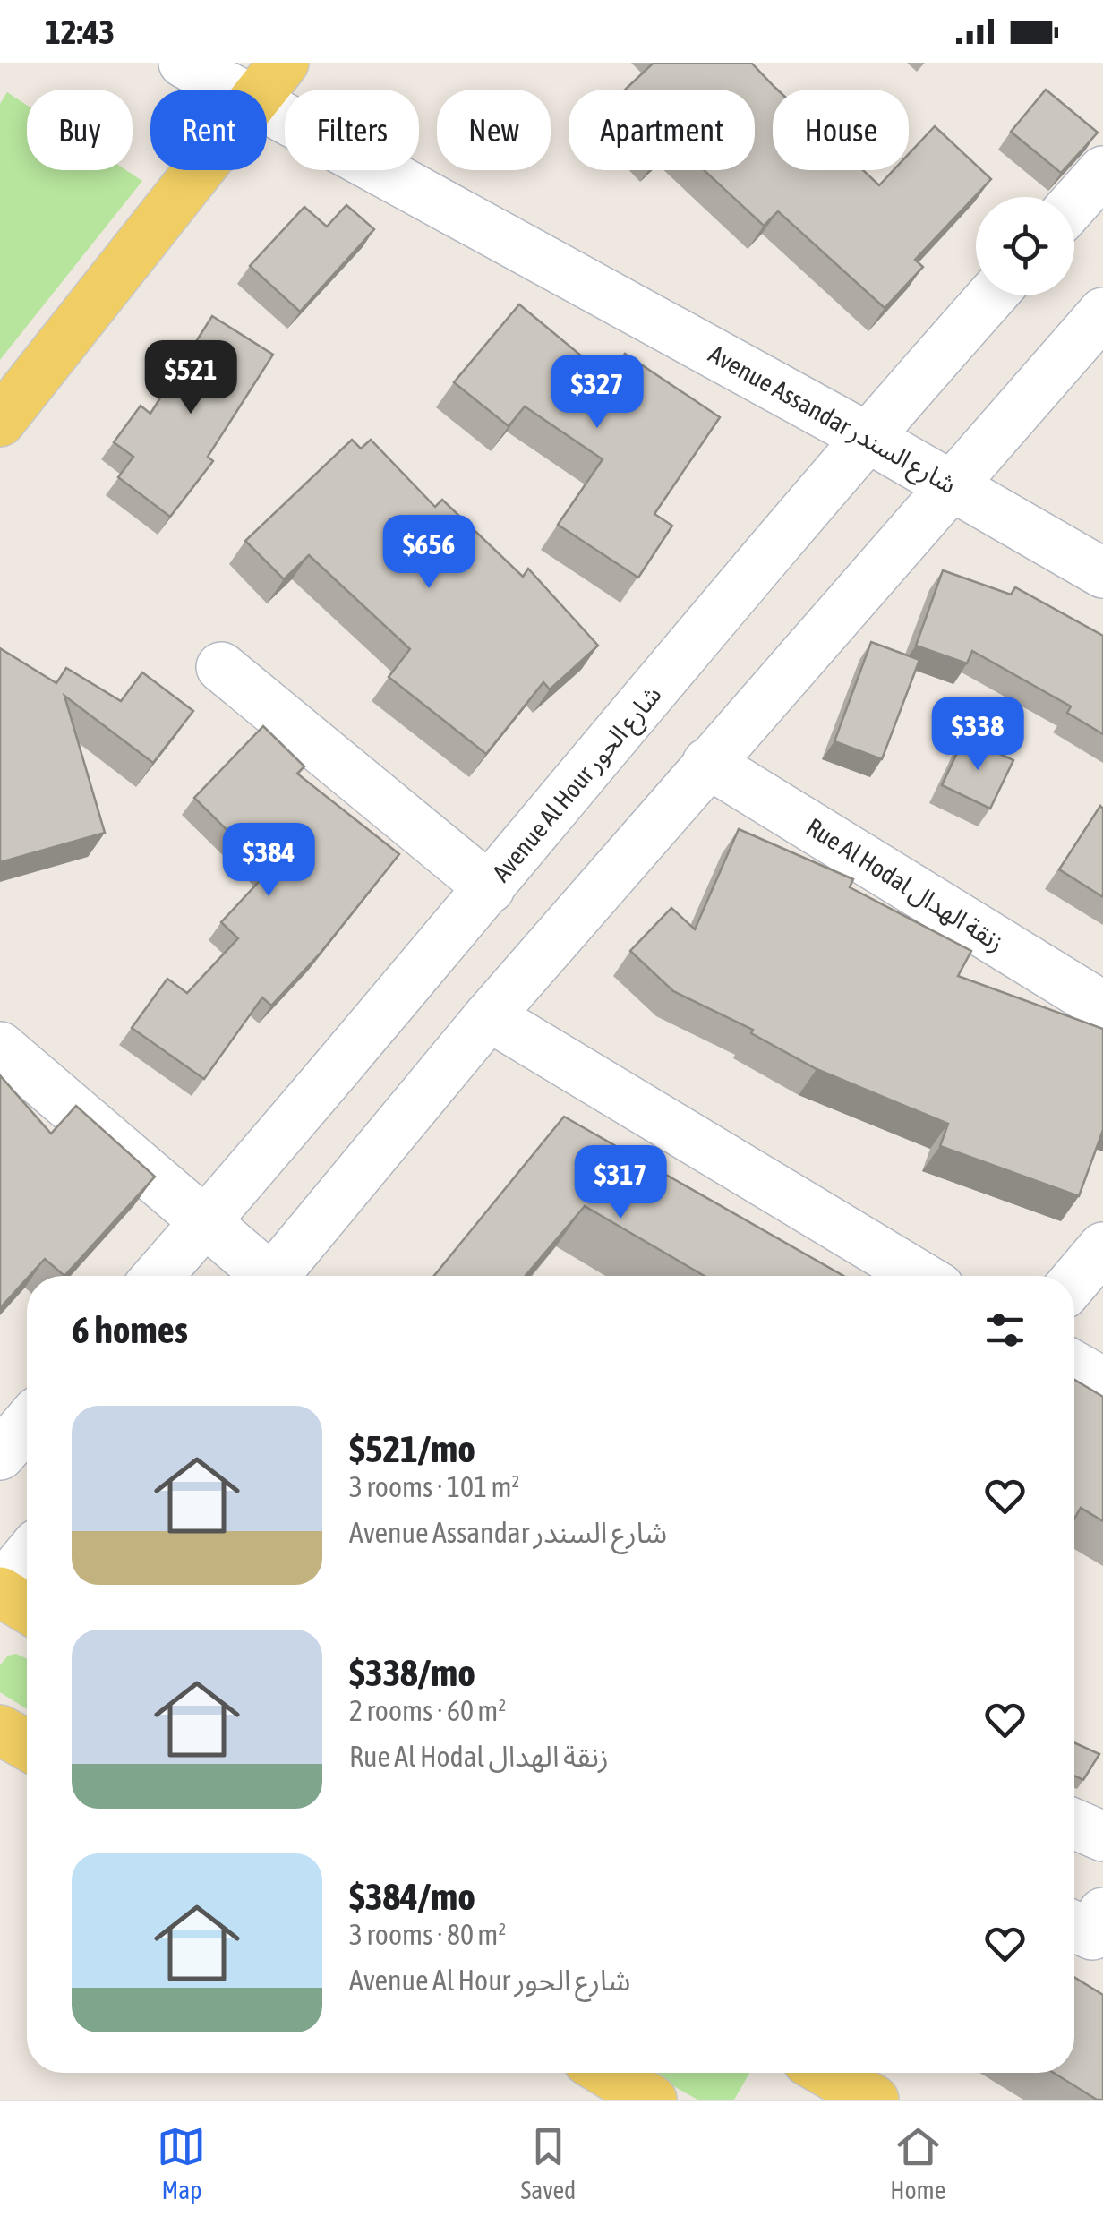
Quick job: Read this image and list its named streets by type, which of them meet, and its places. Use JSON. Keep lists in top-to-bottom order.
{
  "streets": {
    "street": ["Avenue Assandar شارع السندر", "Avenue Al Hour شارع الحور", "Rue Al Hodal زنقة الهدال"]
  },
  "crossings": [
    ["Avenue Assandar شارع السندر", "Avenue Al Hour شارع الحور"]
  ],
  "page": {
    "status": "12:43",
    "chip": [
      "Buy",
      "Rent",
      "Filters",
      "New",
      "Apartment",
      "House"
    ],
    "price": [
      "$521",
      "$327",
      "$656",
      "$338",
      "$384",
      "$317"
    ],
    "heading": "6 homes",
    "list": [
      {
        "name": "$521/mo",
        "note": "3 rooms · 101 m² · Avenue Assandar شارع السندر"
      },
      {
        "name": "$338/mo",
        "note": "2 rooms · 60 m² · Rue Al Hodal زنقة الهدال"
      },
      {
        "name": "$384/mo",
        "note": "3 rooms · 80 m² · Avenue Al Hour شارع الحور"
      }
    ],
    "tabs": ["Map", "Saved", "Home"]
  }
}
